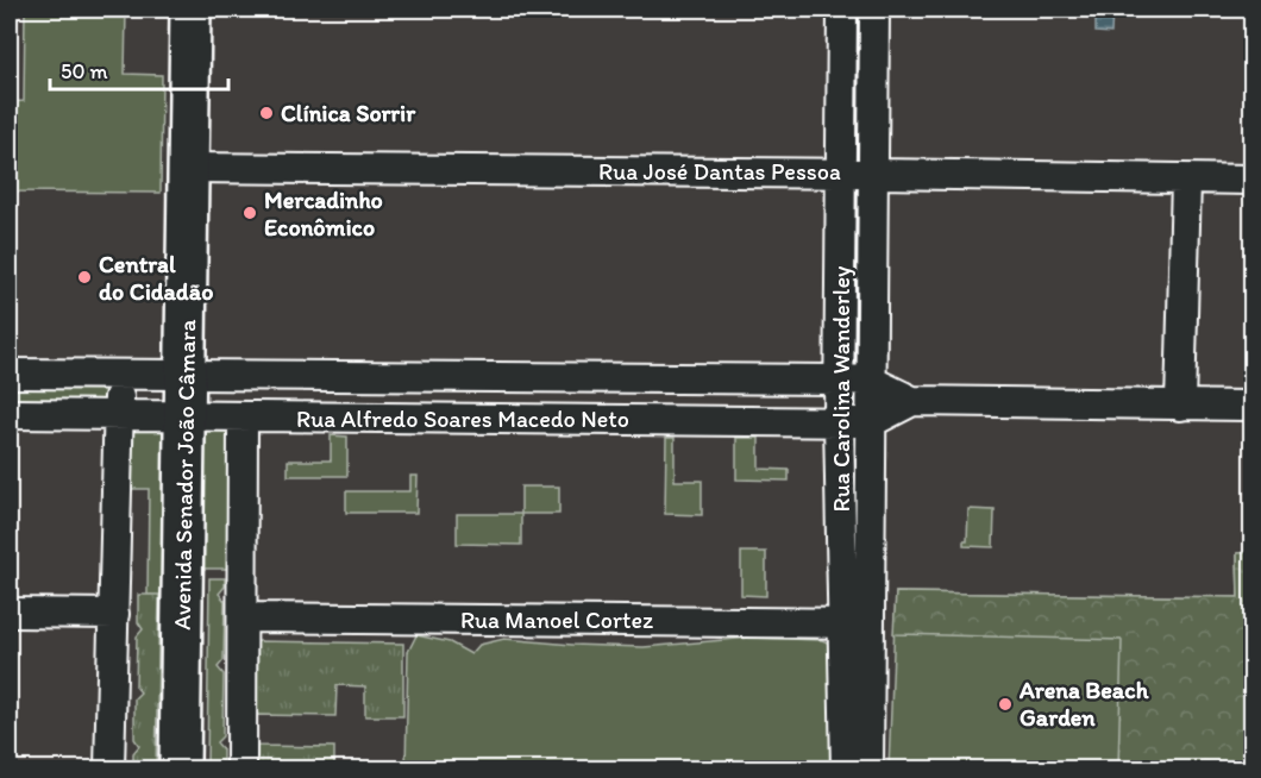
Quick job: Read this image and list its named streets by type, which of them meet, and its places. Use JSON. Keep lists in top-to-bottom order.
{
  "streets": {
    "main road": ["Avenida Senador João Câmara"],
    "street": [
      "Rua José Dantas Pessoa",
      "Rua Carolina Wanderley",
      "Rua Alfredo Soares Macedo Neto",
      "Rua Manoel Cortez"
    ]
  },
  "crossings": [
    ["Rua José Dantas Pessoa", "Rua Carolina Wanderley"],
    ["Rua José Dantas Pessoa", "Avenida Senador João Câmara"],
    ["Rua Carolina Wanderley", "Rua Alfredo Soares Macedo Neto"],
    ["Rua Carolina Wanderley", "Rua Manoel Cortez"],
    ["Rua Alfredo Soares Macedo Neto", "Avenida Senador João Câmara"]
  ],
  "places": [
    "Clínica Sorrir",
    "Mercadinho Econômico",
    "Central do Cidadão",
    "Arena Beach Garden"
  ],
  "scale_bar": "50 m"
}
